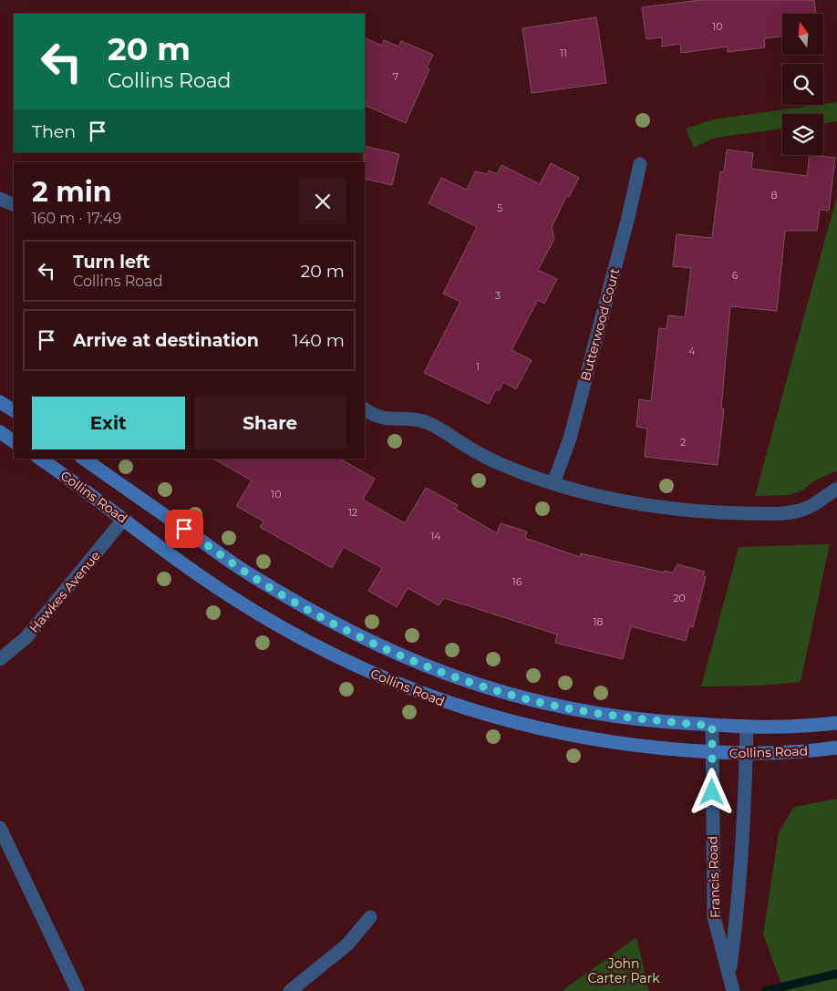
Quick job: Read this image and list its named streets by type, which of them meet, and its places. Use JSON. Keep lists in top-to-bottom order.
{
  "streets": {
    "main road": ["Collins Road"],
    "street": ["Butterwood Court", "Hawkes Avenue", "Francis Road"]
  },
  "crossings": [
    ["Collins Road", "Hawkes Avenue"],
    ["Collins Road", "Francis Road"]
  ],
  "parks": ["John Carter Park"],
  "house_numbers": [
    "10",
    "11",
    "7",
    "8",
    "5",
    "6",
    "3",
    "4",
    "1",
    "2",
    "10",
    "12",
    "14",
    "16",
    "20",
    "18"
  ],
  "north": "top",
  "page": {
    "turn": ["20 m", "Collins Road"],
    "then": "Then",
    "heading": ["2 min", "160 m · 17:49"],
    "list": [
      {
        "name": "Turn left",
        "note": "Collins Road",
        "value": "20 m"
      },
      {
        "name": "Arrive at destination",
        "value": "140 m"
      }
    ],
    "buttons": ["Exit", "Share"]
  }
}
